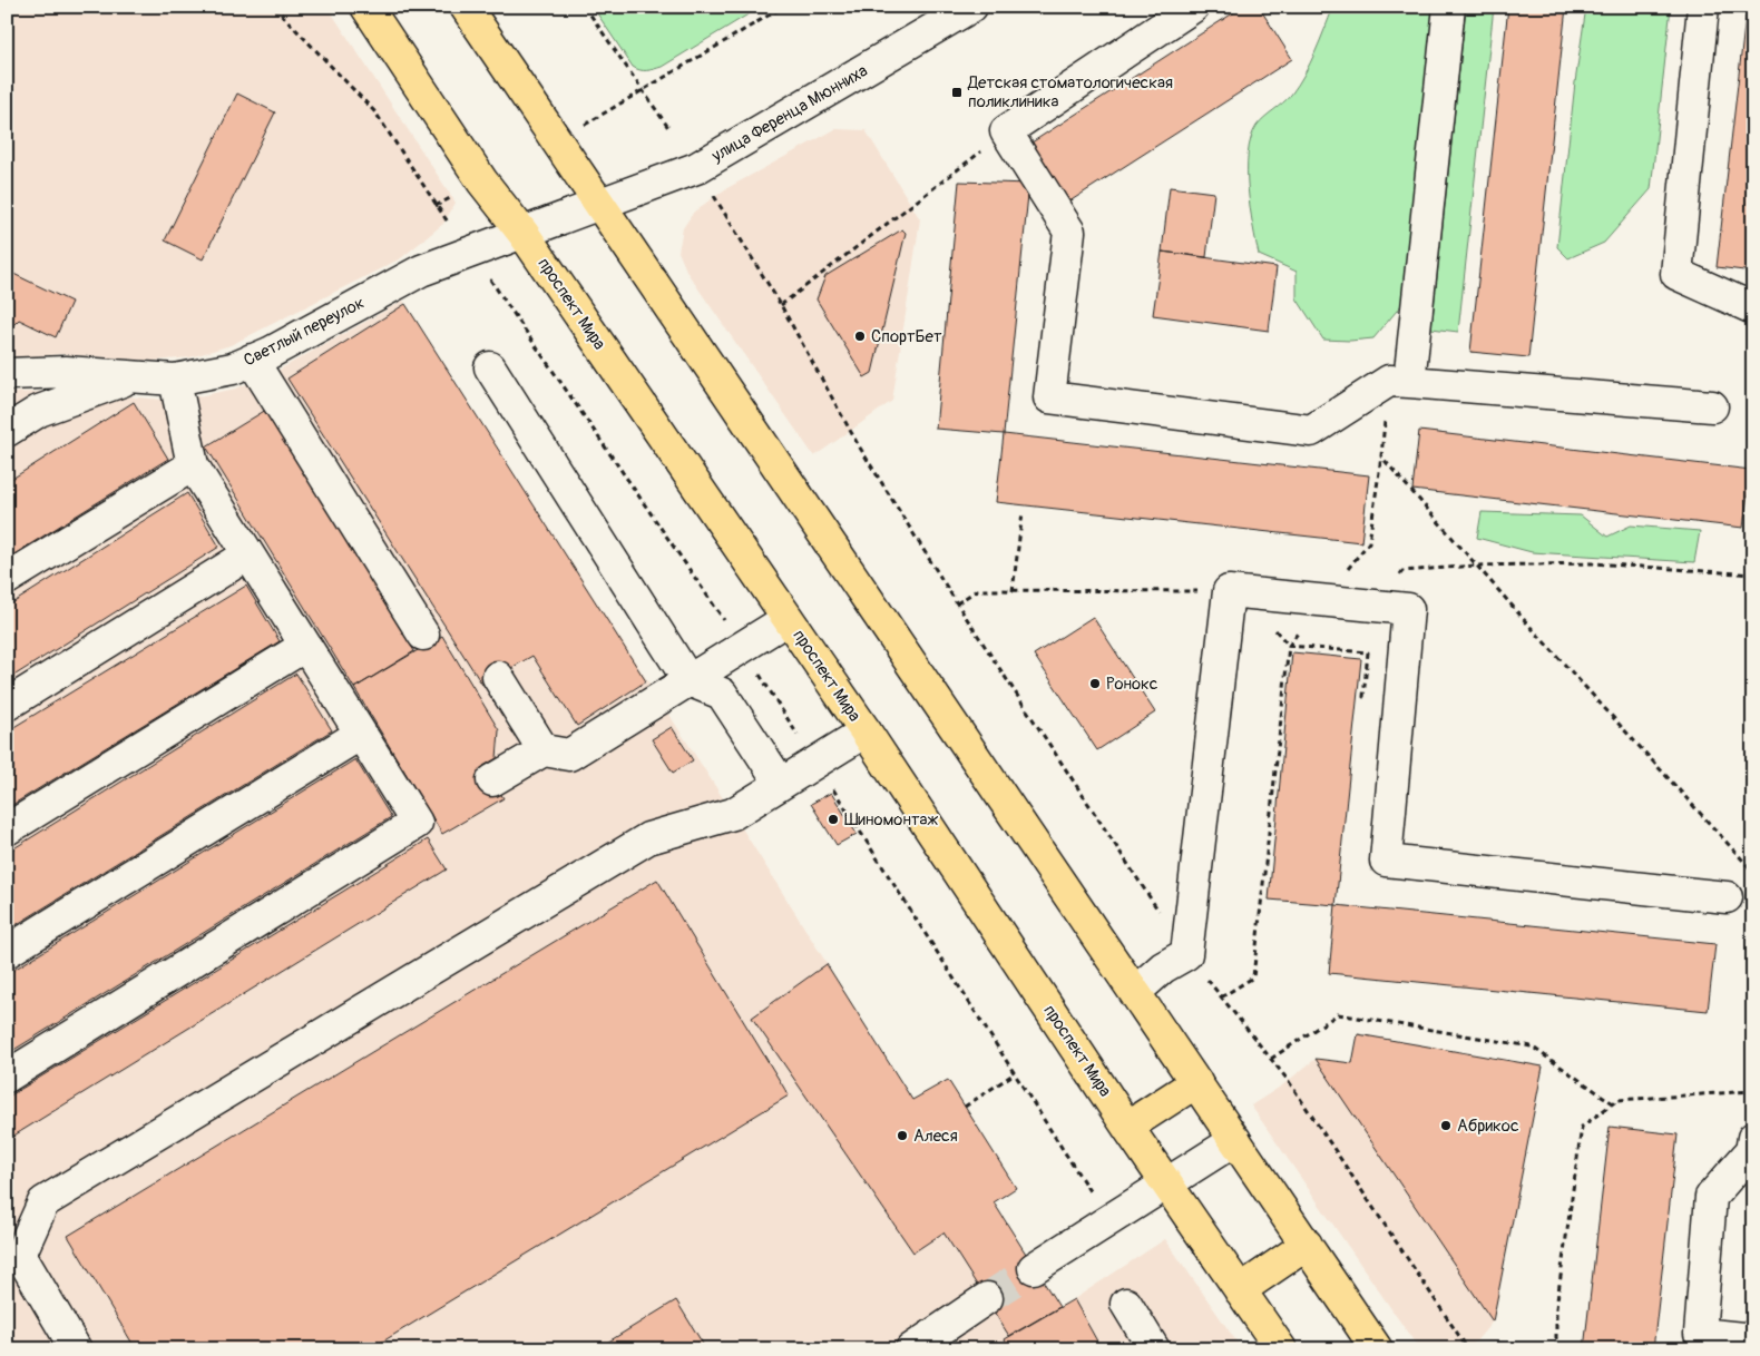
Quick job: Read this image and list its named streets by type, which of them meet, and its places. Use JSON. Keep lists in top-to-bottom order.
{
  "streets": {
    "main road": ["проспект Мира"],
    "street": ["улица Ференца Мюнниха", "Светлый переулок"]
  },
  "crossings": [
    ["улица Ференца Мюнниха", "проспект Мира"],
    ["улица Ференца Мюнниха", "Светлый переулок"],
    ["проспект Мира", "Светлый переулок"]
  ],
  "places": {
    "transit": ["Детская стоматологическая поликлиника"],
    "other": [
      "СпортБет",
      "Ронокс",
      "Шиномонтаж",
      "Абрикос",
      "Алеся"
    ]
  }
}
